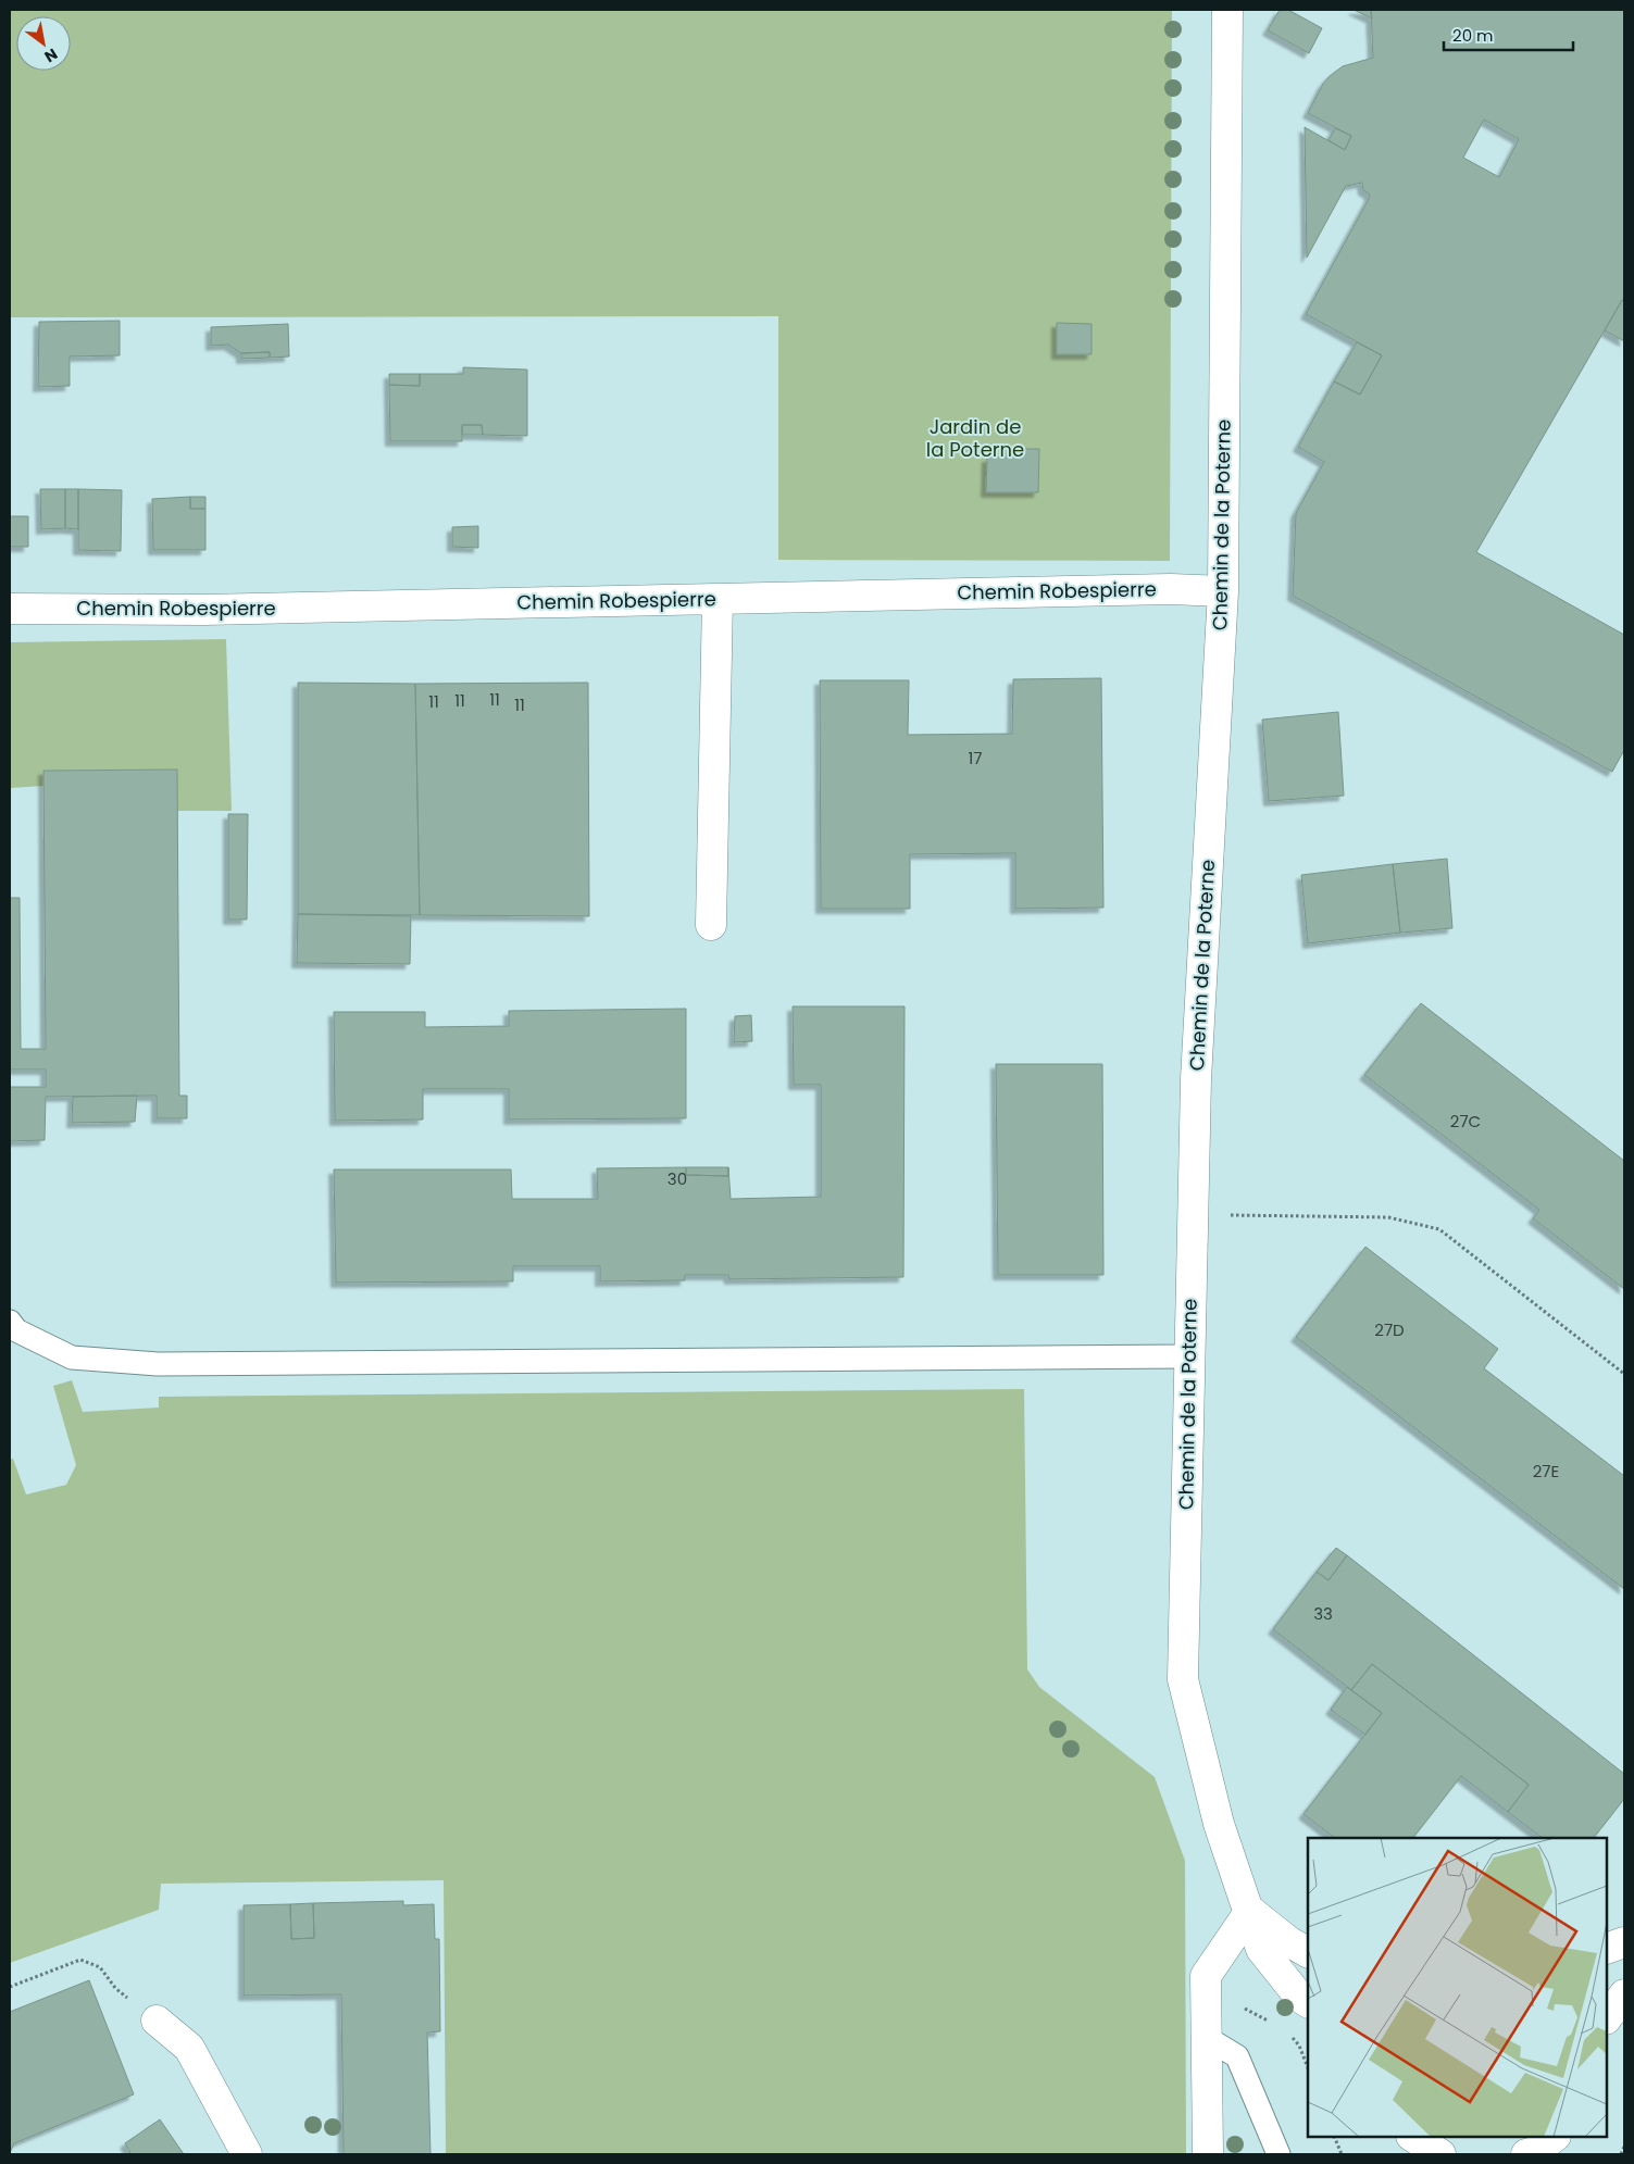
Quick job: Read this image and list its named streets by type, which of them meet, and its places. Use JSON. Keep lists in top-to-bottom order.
{
  "streets": {
    "street": ["Chemin de la Poterne", "Chemin Robespierre"]
  },
  "crossings": [
    ["Chemin de la Poterne", "Chemin Robespierre"]
  ],
  "parks": ["Jardin de la Poterne"],
  "house_numbers": [
    "11",
    "11",
    "11",
    "11",
    "17",
    "27C",
    "30",
    "27D",
    "27E",
    "33"
  ],
  "scale_bar": "20 m",
  "north": "bottom right"
}
